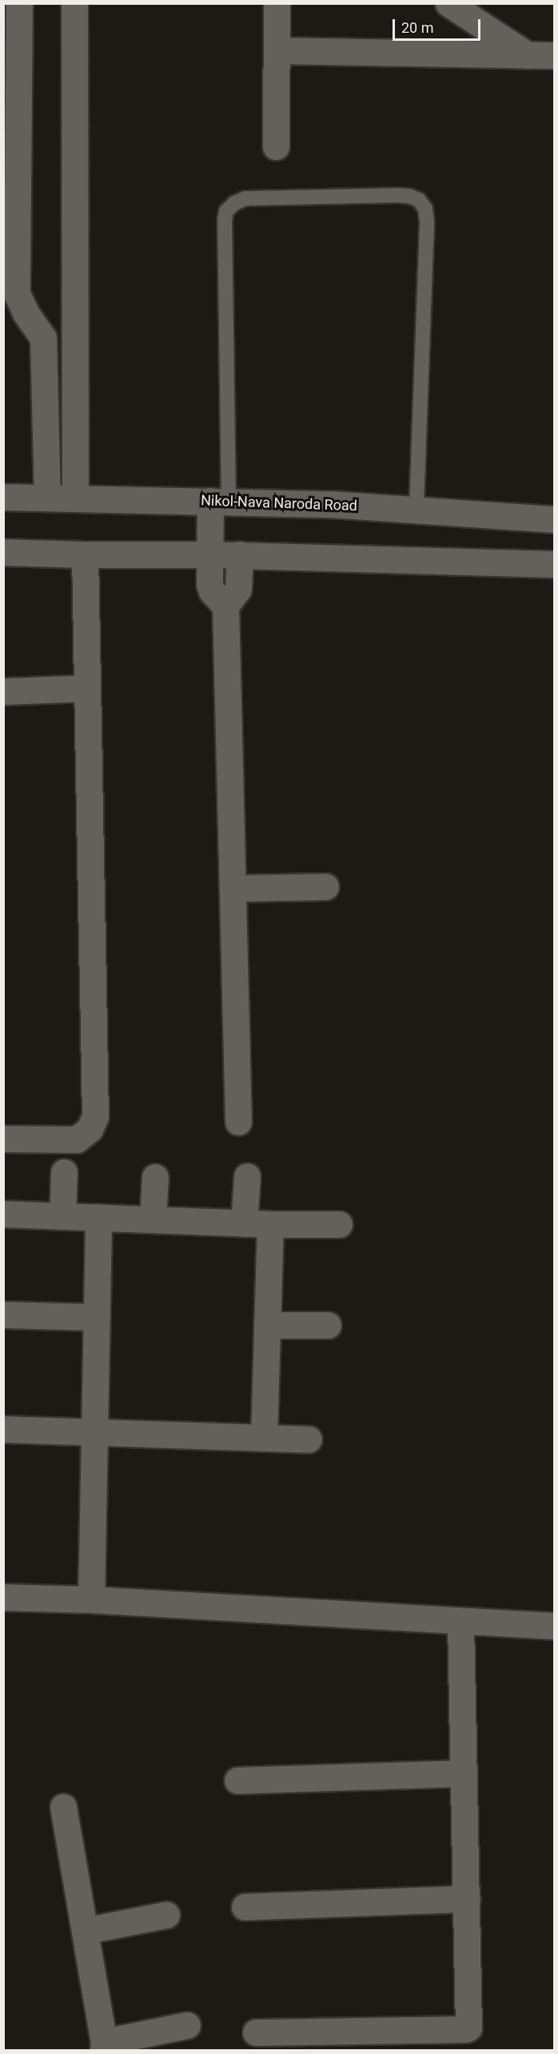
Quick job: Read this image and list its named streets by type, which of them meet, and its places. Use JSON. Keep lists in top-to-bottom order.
{
  "streets": {
    "street": ["Nikol-Nava Naroda Road"]
  },
  "scale_bar": "20 m"
}
